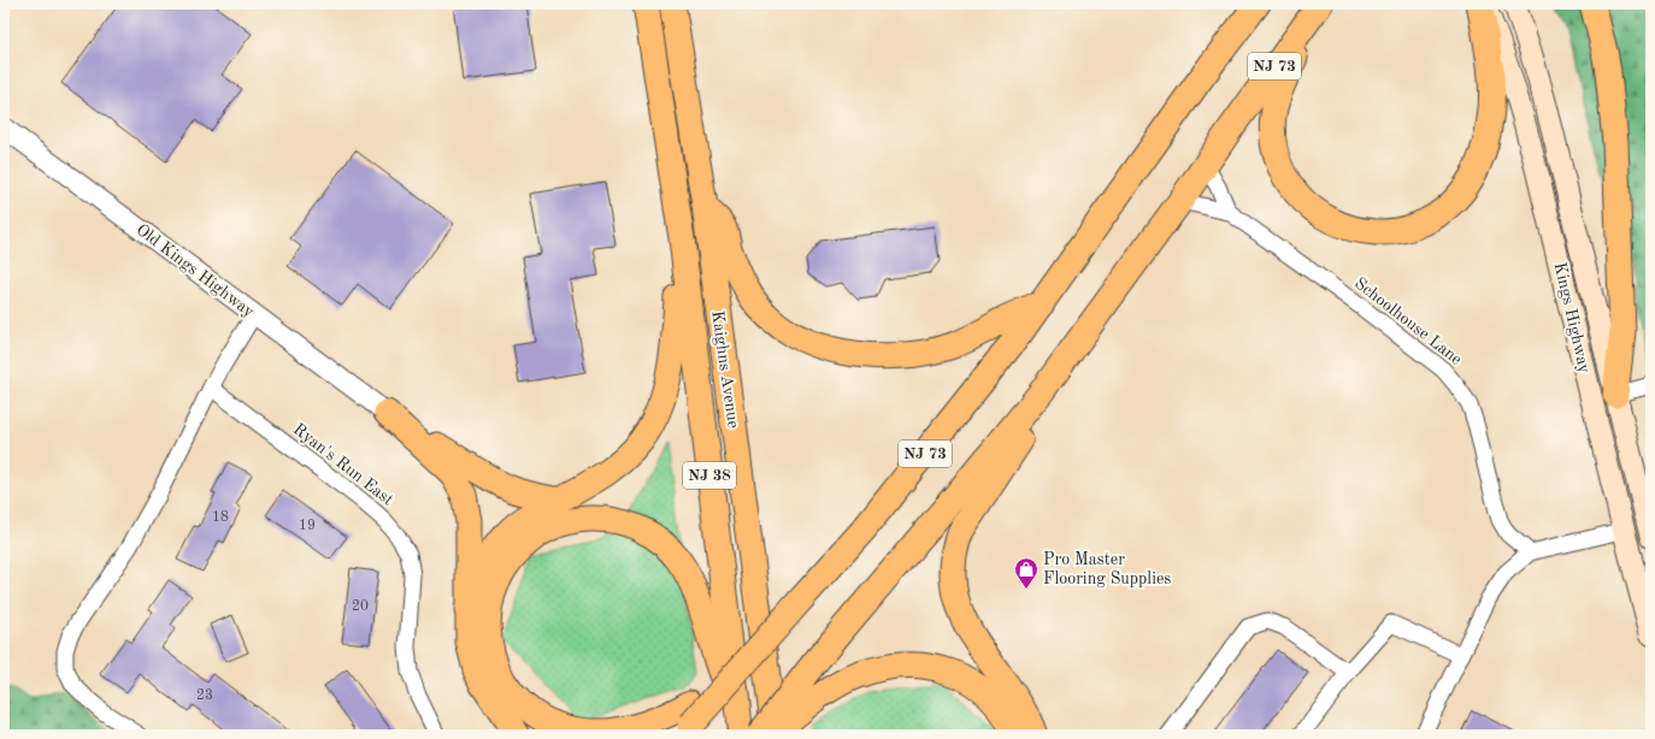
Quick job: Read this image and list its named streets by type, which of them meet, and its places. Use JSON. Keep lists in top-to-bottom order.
{
  "streets": {
    "highway": ["NJ 73", "Kaighns Avenue", "NJ 38"],
    "main road": ["Kings Highway"],
    "street": ["Old Kings Highway", "Schoolhouse Lane", "Ryan's Run East"]
  },
  "crossings": [
    ["NJ 73", "Schoolhouse Lane"]
  ],
  "places": {
    "shop": ["Pro Master Flooring Supplies"]
  },
  "house_numbers": [
    "18",
    "19",
    "20",
    "23"
  ]
}
